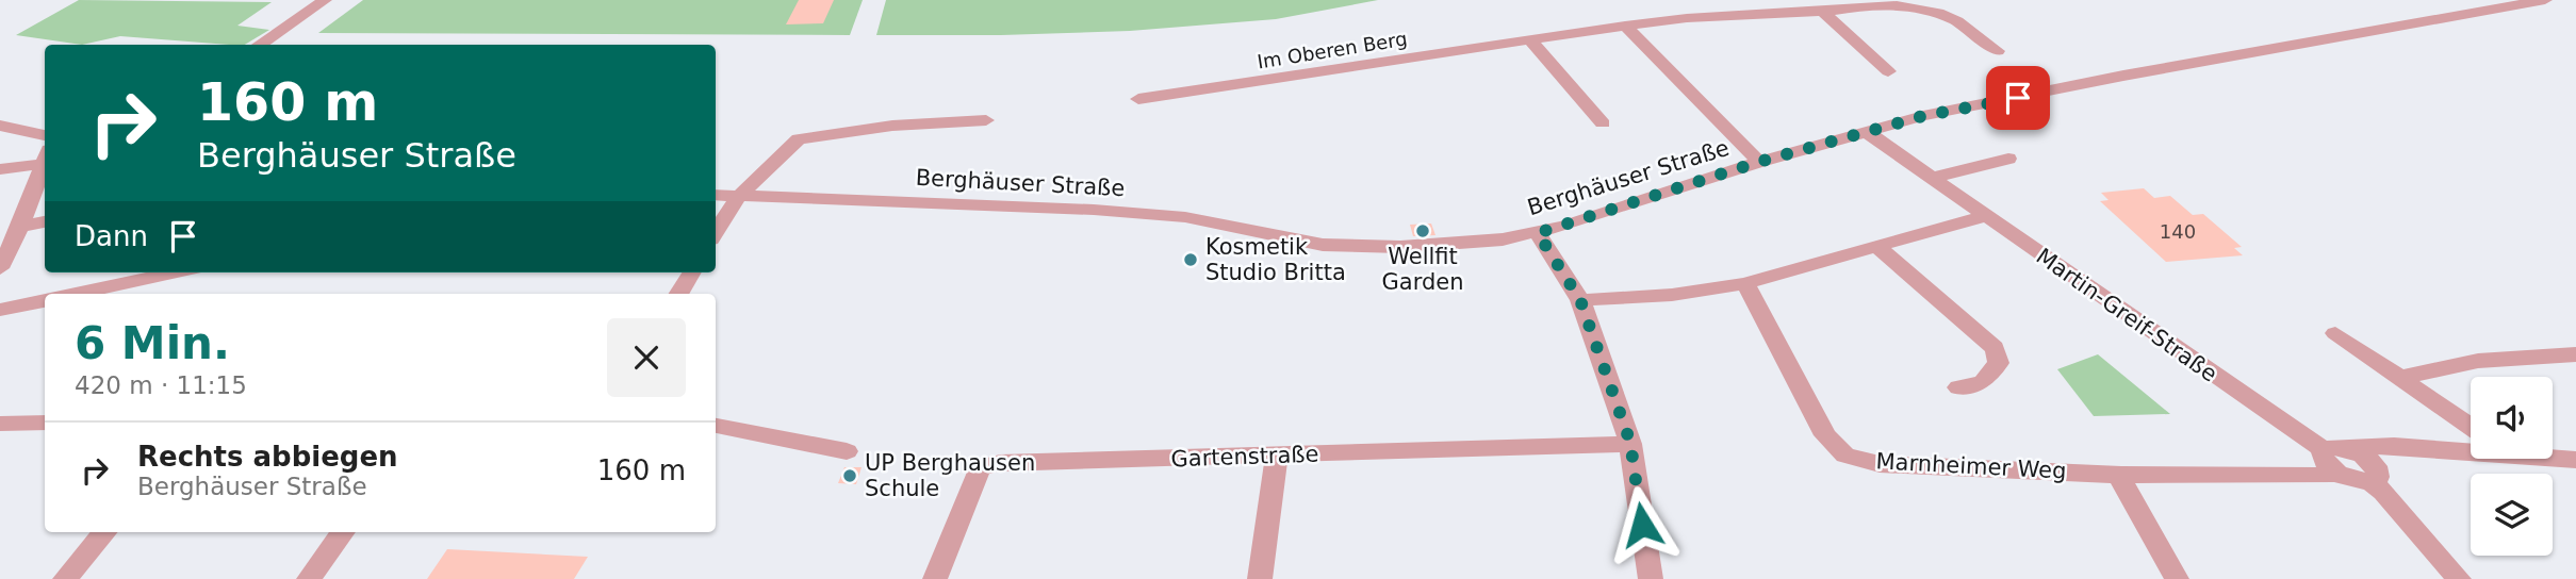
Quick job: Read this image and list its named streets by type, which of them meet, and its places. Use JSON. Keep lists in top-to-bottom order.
{
  "streets": {
    "street": [
      "Im Oberen Berg",
      "Berghäuser Straße",
      "Martin-Greif-Straße",
      "Gartenstraße",
      "Marnheimer Weg"
    ]
  },
  "crossings": [
    ["Berghäuser Straße", "Martin-Greif-Straße"],
    ["Martin-Greif-Straße", "Marnheimer Weg"]
  ],
  "places": ["Wellfit Garden", "Kosmetik Studio Britta", "UP Berghausen Schule"],
  "house_numbers": ["140"],
  "page": {
    "turn": ["160 m", "Berghäuser Straße"],
    "then": "Dann",
    "heading": ["6 Min.", "420 m · 11:15"],
    "list": [
      {
        "name": "Rechts abbiegen",
        "note": "Berghäuser Straße",
        "value": "160 m"
      }
    ]
  }
}
